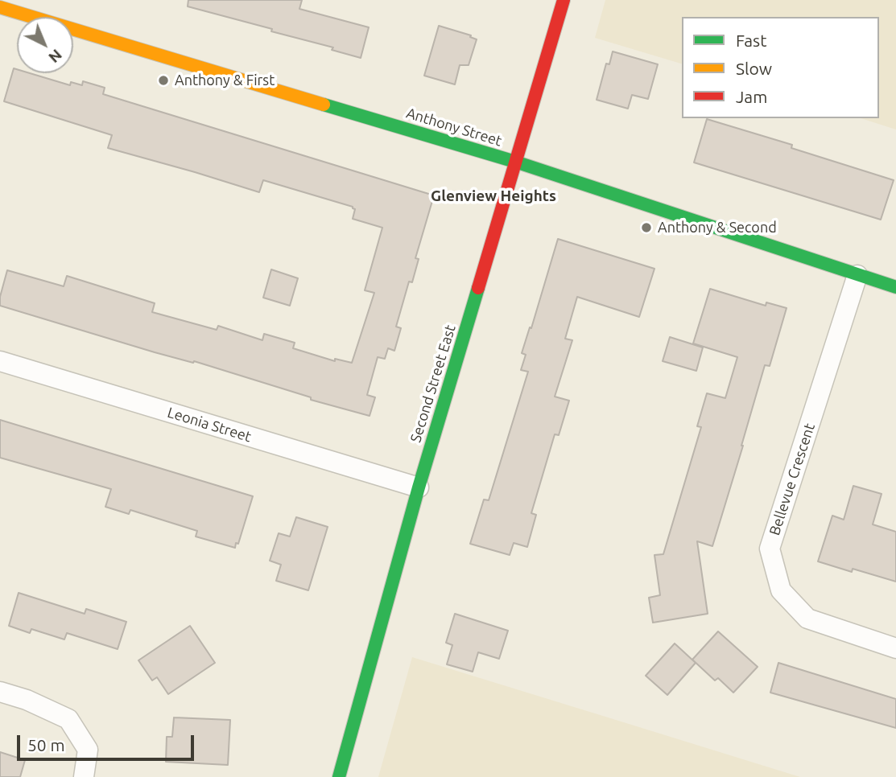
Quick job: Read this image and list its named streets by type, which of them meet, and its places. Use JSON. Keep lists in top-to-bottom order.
{
  "streets": {
    "street": [
      "Anthony Street",
      "Second Street East",
      "Leonia Street",
      "Bellevue Crescent"
    ]
  },
  "crossings": [
    ["Anthony Street", "Second Street East"],
    ["Anthony Street", "Bellevue Crescent"],
    ["Second Street East", "Leonia Street"]
  ],
  "districts": ["Glenview Heights"],
  "places": ["Anthony & First", "Anthony & Second"],
  "legend": ["Fast", "Slow", "Jam"],
  "scale_bar": "50 m",
  "north": "bottom right"
}
